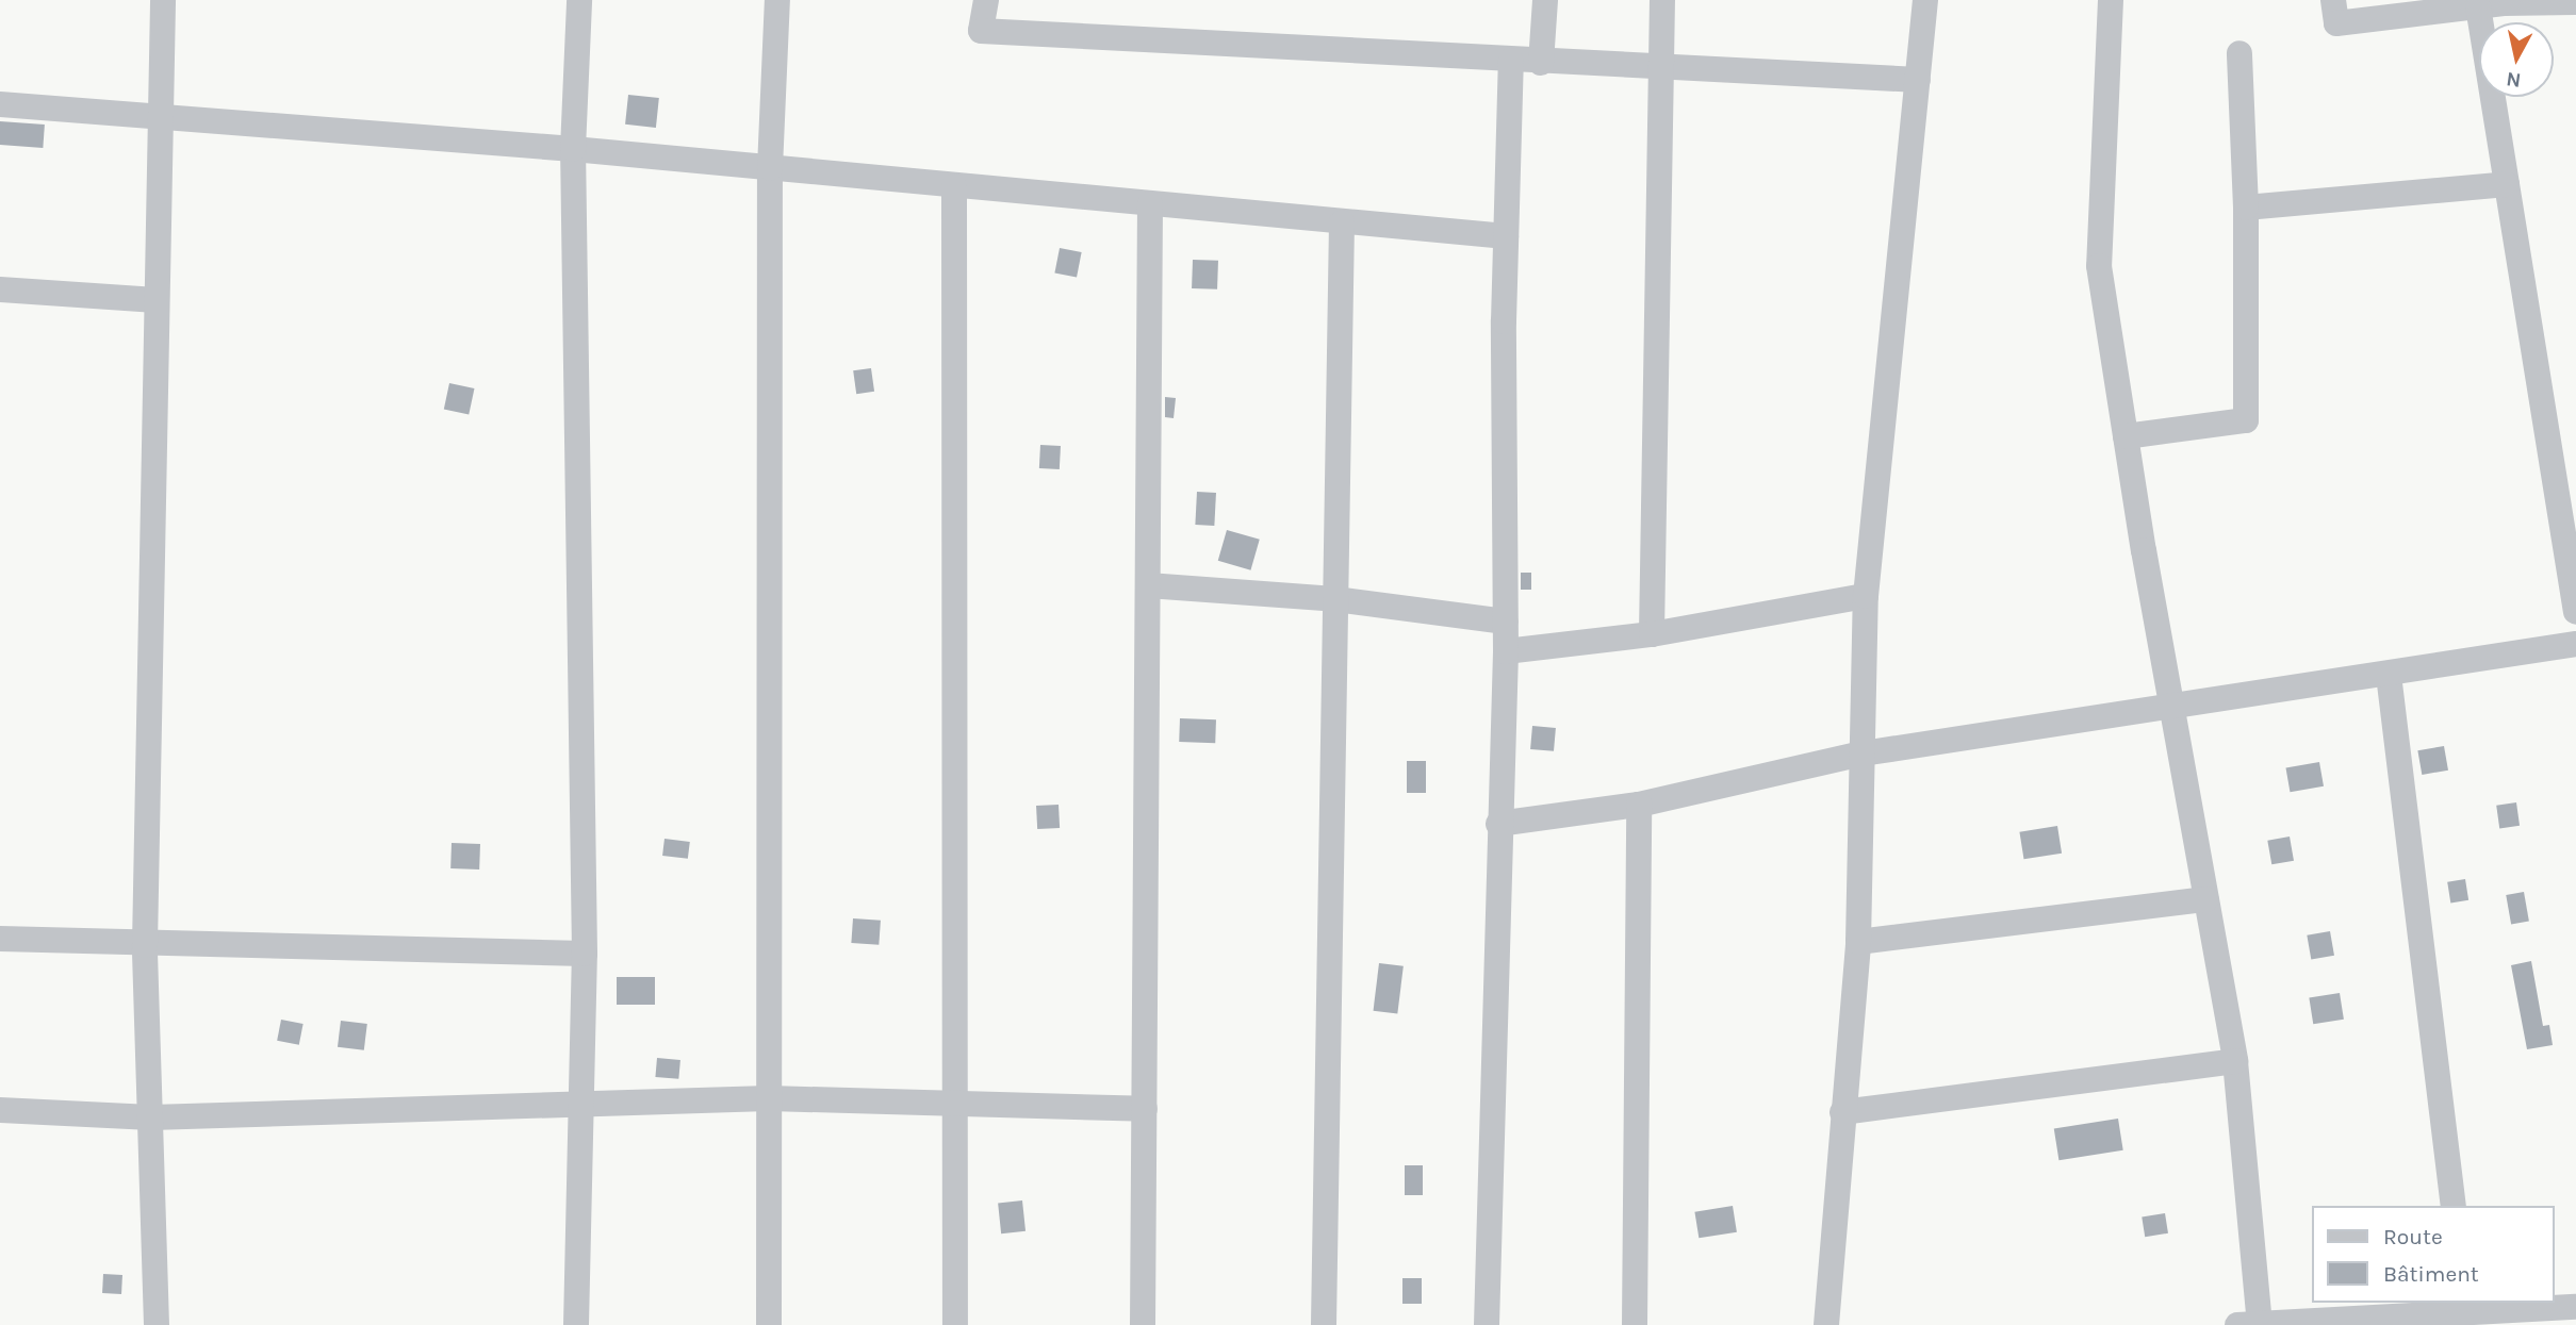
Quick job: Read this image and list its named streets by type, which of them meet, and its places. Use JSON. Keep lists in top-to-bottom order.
{
  "legend": ["Route", "Bâtiment"],
  "north": "bottom"
}
